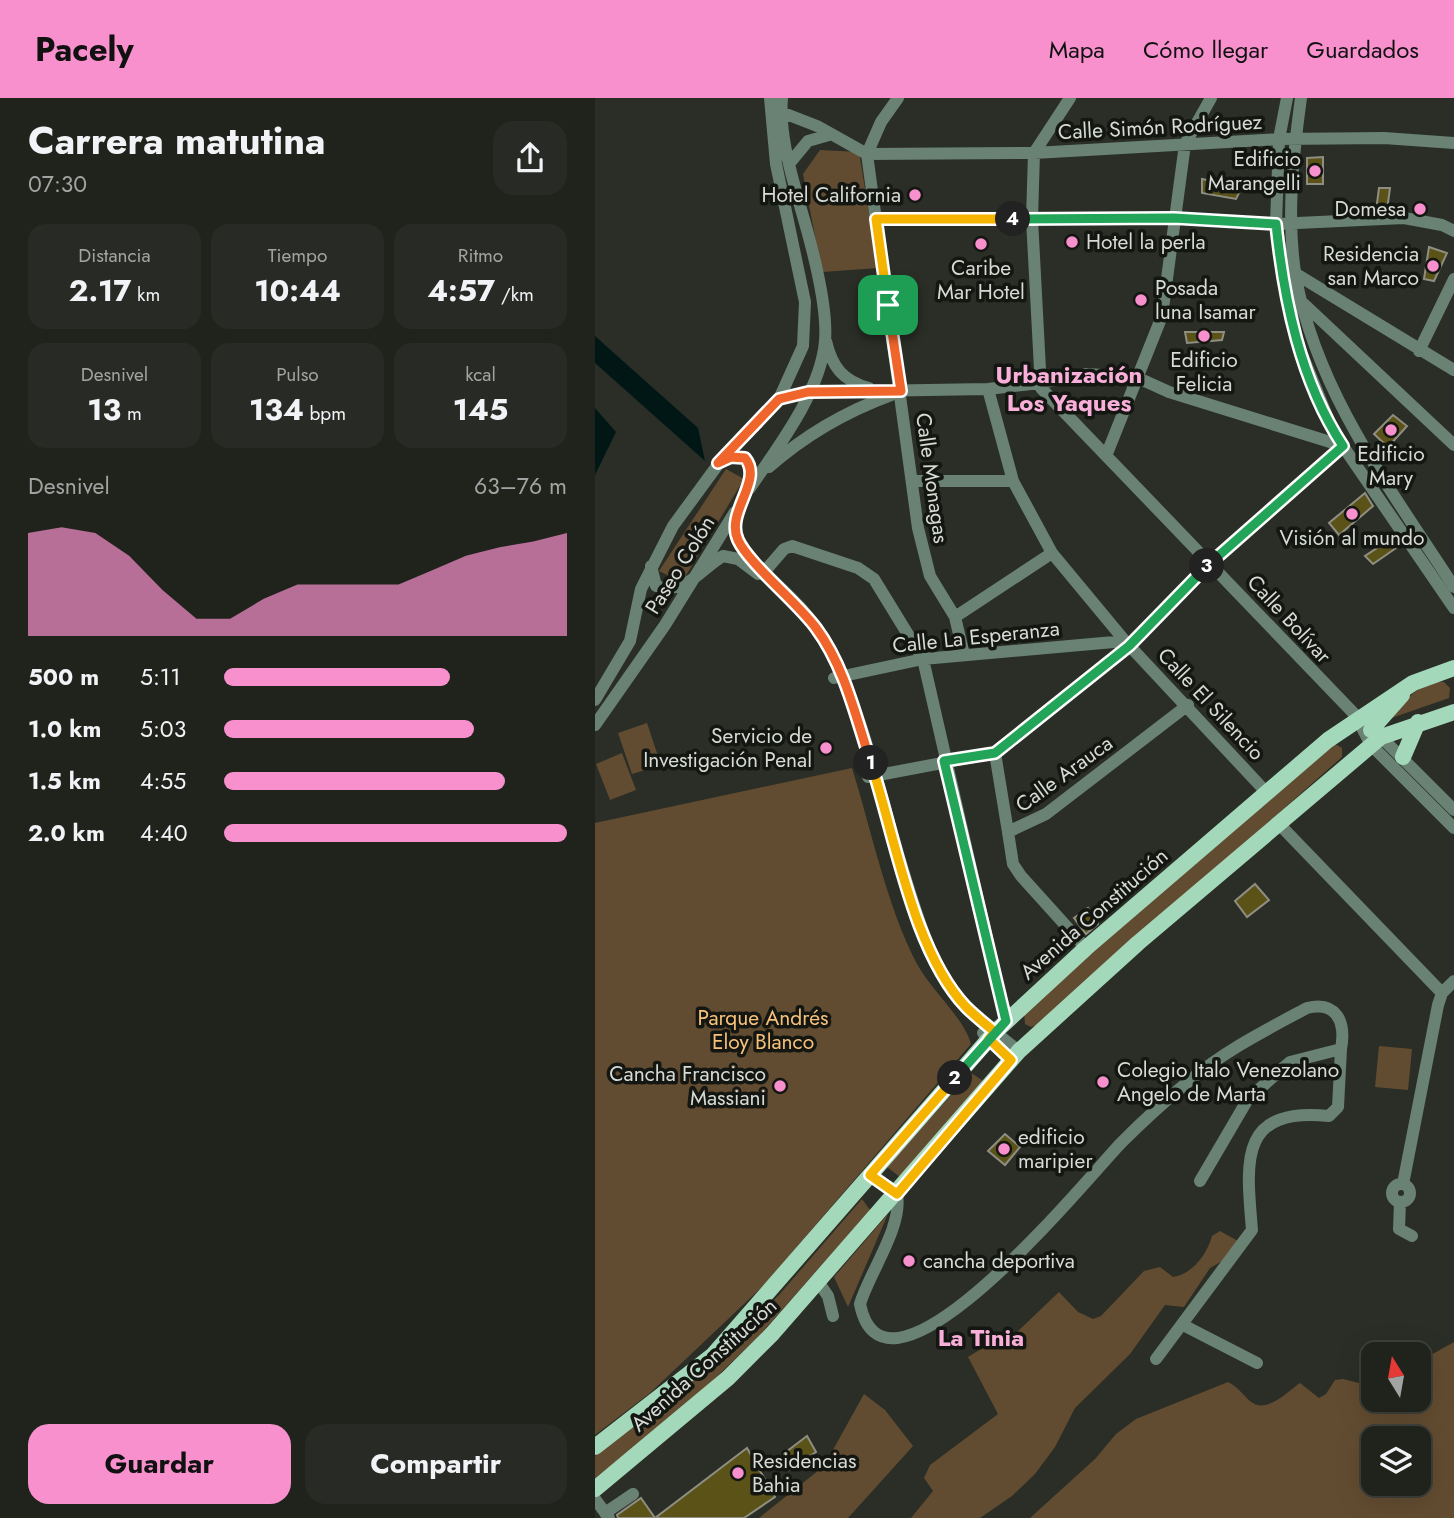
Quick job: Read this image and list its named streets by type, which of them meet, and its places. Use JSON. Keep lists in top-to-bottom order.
{
  "streets": {
    "main road": ["Avenida Constitución"],
    "street": [
      "Calle Simón Rodríguez",
      "Calle Monagas",
      "Paseo Colón",
      "Calle Bolívar",
      "Calle La Esperanza",
      "Calle El Silencio",
      "Calle Arauca"
    ]
  },
  "crossings": [
    ["Calle Simón Rodríguez", "Calle Monagas"],
    ["Calle Monagas", "Calle La Esperanza"],
    ["Calle Bolívar", "Avenida Constitución"],
    ["Calle La Esperanza", "Calle El Silencio"],
    ["Calle El Silencio", "Calle Arauca"],
    ["Calle El Silencio", "Avenida Constitución"],
    ["Calle Arauca", "Avenida Constitución"]
  ],
  "districts": ["Urbanización Los Yaques", "La Tinia"],
  "parks": ["Parque Andrés Eloy Blanco"],
  "places": [
    "Edificio Marangelli",
    "Hotel California",
    "Domesa",
    "Hotel la perla",
    "Caribe Mar Hotel",
    "Residencia san Marco",
    "Posada luna Isamar",
    "Edificio Felicia",
    "Edificio Mary",
    "Visión al mundo",
    "Servicio de Investigación Penal",
    "Colegio Italo Venezolano Angelo de Marta",
    "Cancha Francisco Massiani",
    "edificio maripier",
    "cancha deportiva",
    "Residencias Bahia"
  ],
  "north": "top",
  "page": {
    "header": "Pacely",
    "nav": ["Mapa", "Cómo llegar", "Guardados"],
    "heading": ["Carrera matutina", "07:30"],
    "pins": [
      "4",
      "3",
      "1",
      "2"
    ],
    "stats": [
      ["Distancia", "2.17 km"],
      ["Tiempo", "10:44"],
      ["Ritmo", "4:57 /km"],
      ["Desnivel", "13 m"],
      ["Pulso", "134 bpm"],
      ["kcal", "145"]
    ],
    "chart": ["Desnivel", "63–76 m"],
    "list": [
      {
        "name": "500 m",
        "note": "5:11"
      },
      {
        "name": "1.0 km",
        "note": "5:03"
      },
      {
        "name": "1.5 km",
        "note": "4:55"
      },
      {
        "name": "2.0 km",
        "note": "4:40"
      }
    ],
    "buttons": ["Guardar", "Compartir"]
  }
}
